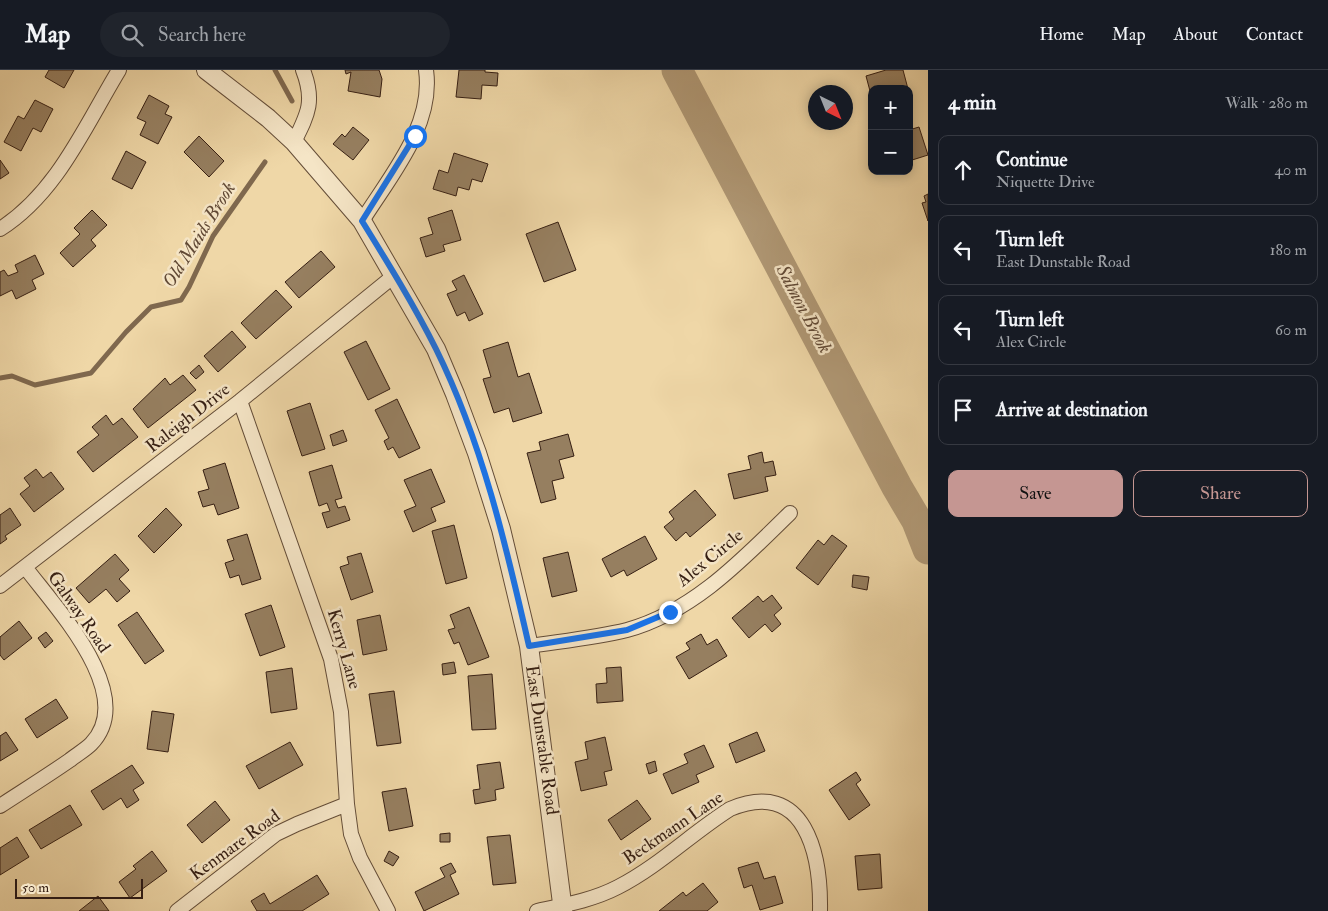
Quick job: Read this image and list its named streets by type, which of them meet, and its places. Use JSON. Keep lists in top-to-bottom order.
{
  "streets": {
    "street": [
      "Raleigh Drive",
      "Alex Circle",
      "Galway Road",
      "Kerry Lane",
      "East Dunstable Road",
      "Beckmann Lane",
      "Kenmare Road"
    ]
  },
  "crossings": [
    ["Raleigh Drive", "Galway Road"],
    ["Raleigh Drive", "Kerry Lane"],
    ["Raleigh Drive", "East Dunstable Road"],
    ["Alex Circle", "East Dunstable Road"],
    ["Kerry Lane", "Kenmare Road"],
    ["East Dunstable Road", "Beckmann Lane"]
  ],
  "water": ["Old Maids Brook", "Salmon Brook"],
  "scale_bar": "50 m",
  "north": "bottom right",
  "page": {
    "header": "Map",
    "search": "Search here",
    "nav": [
      "Home",
      "Map",
      "About",
      "Contact"
    ],
    "heading": ["4 min", "Walk · 280 m"],
    "map_buttons": ["+", "−"],
    "list": [
      ["Continue", "Niquette Drive", "40 m"],
      ["Turn left", "East Dunstable Road", "180 m"],
      ["Turn left", "Alex Circle", "60 m"],
      "Arrive at destination"
    ],
    "buttons": ["Save", "Share"],
    "scale": "50 m"
  }
}
